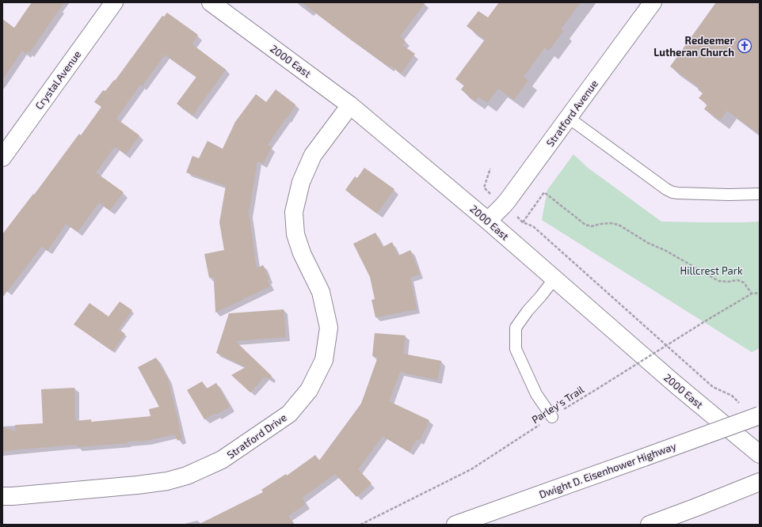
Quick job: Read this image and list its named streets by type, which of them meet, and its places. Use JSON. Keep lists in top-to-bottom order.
{
  "streets": {
    "main road": [
      "2000 East",
      "Crystal Avenue",
      "Stratford Avenue",
      "Stratford Drive",
      "Dwight D. Eisenhower Highway"
    ],
    "path": ["Parley's Trail"]
  },
  "crossings": [
    ["2000 East", "Stratford Avenue"],
    ["2000 East", "Stratford Drive"]
  ],
  "parks": ["Hillcrest Park"],
  "places": {
    "church": ["Redeemer Lutheran Church"]
  }
}
